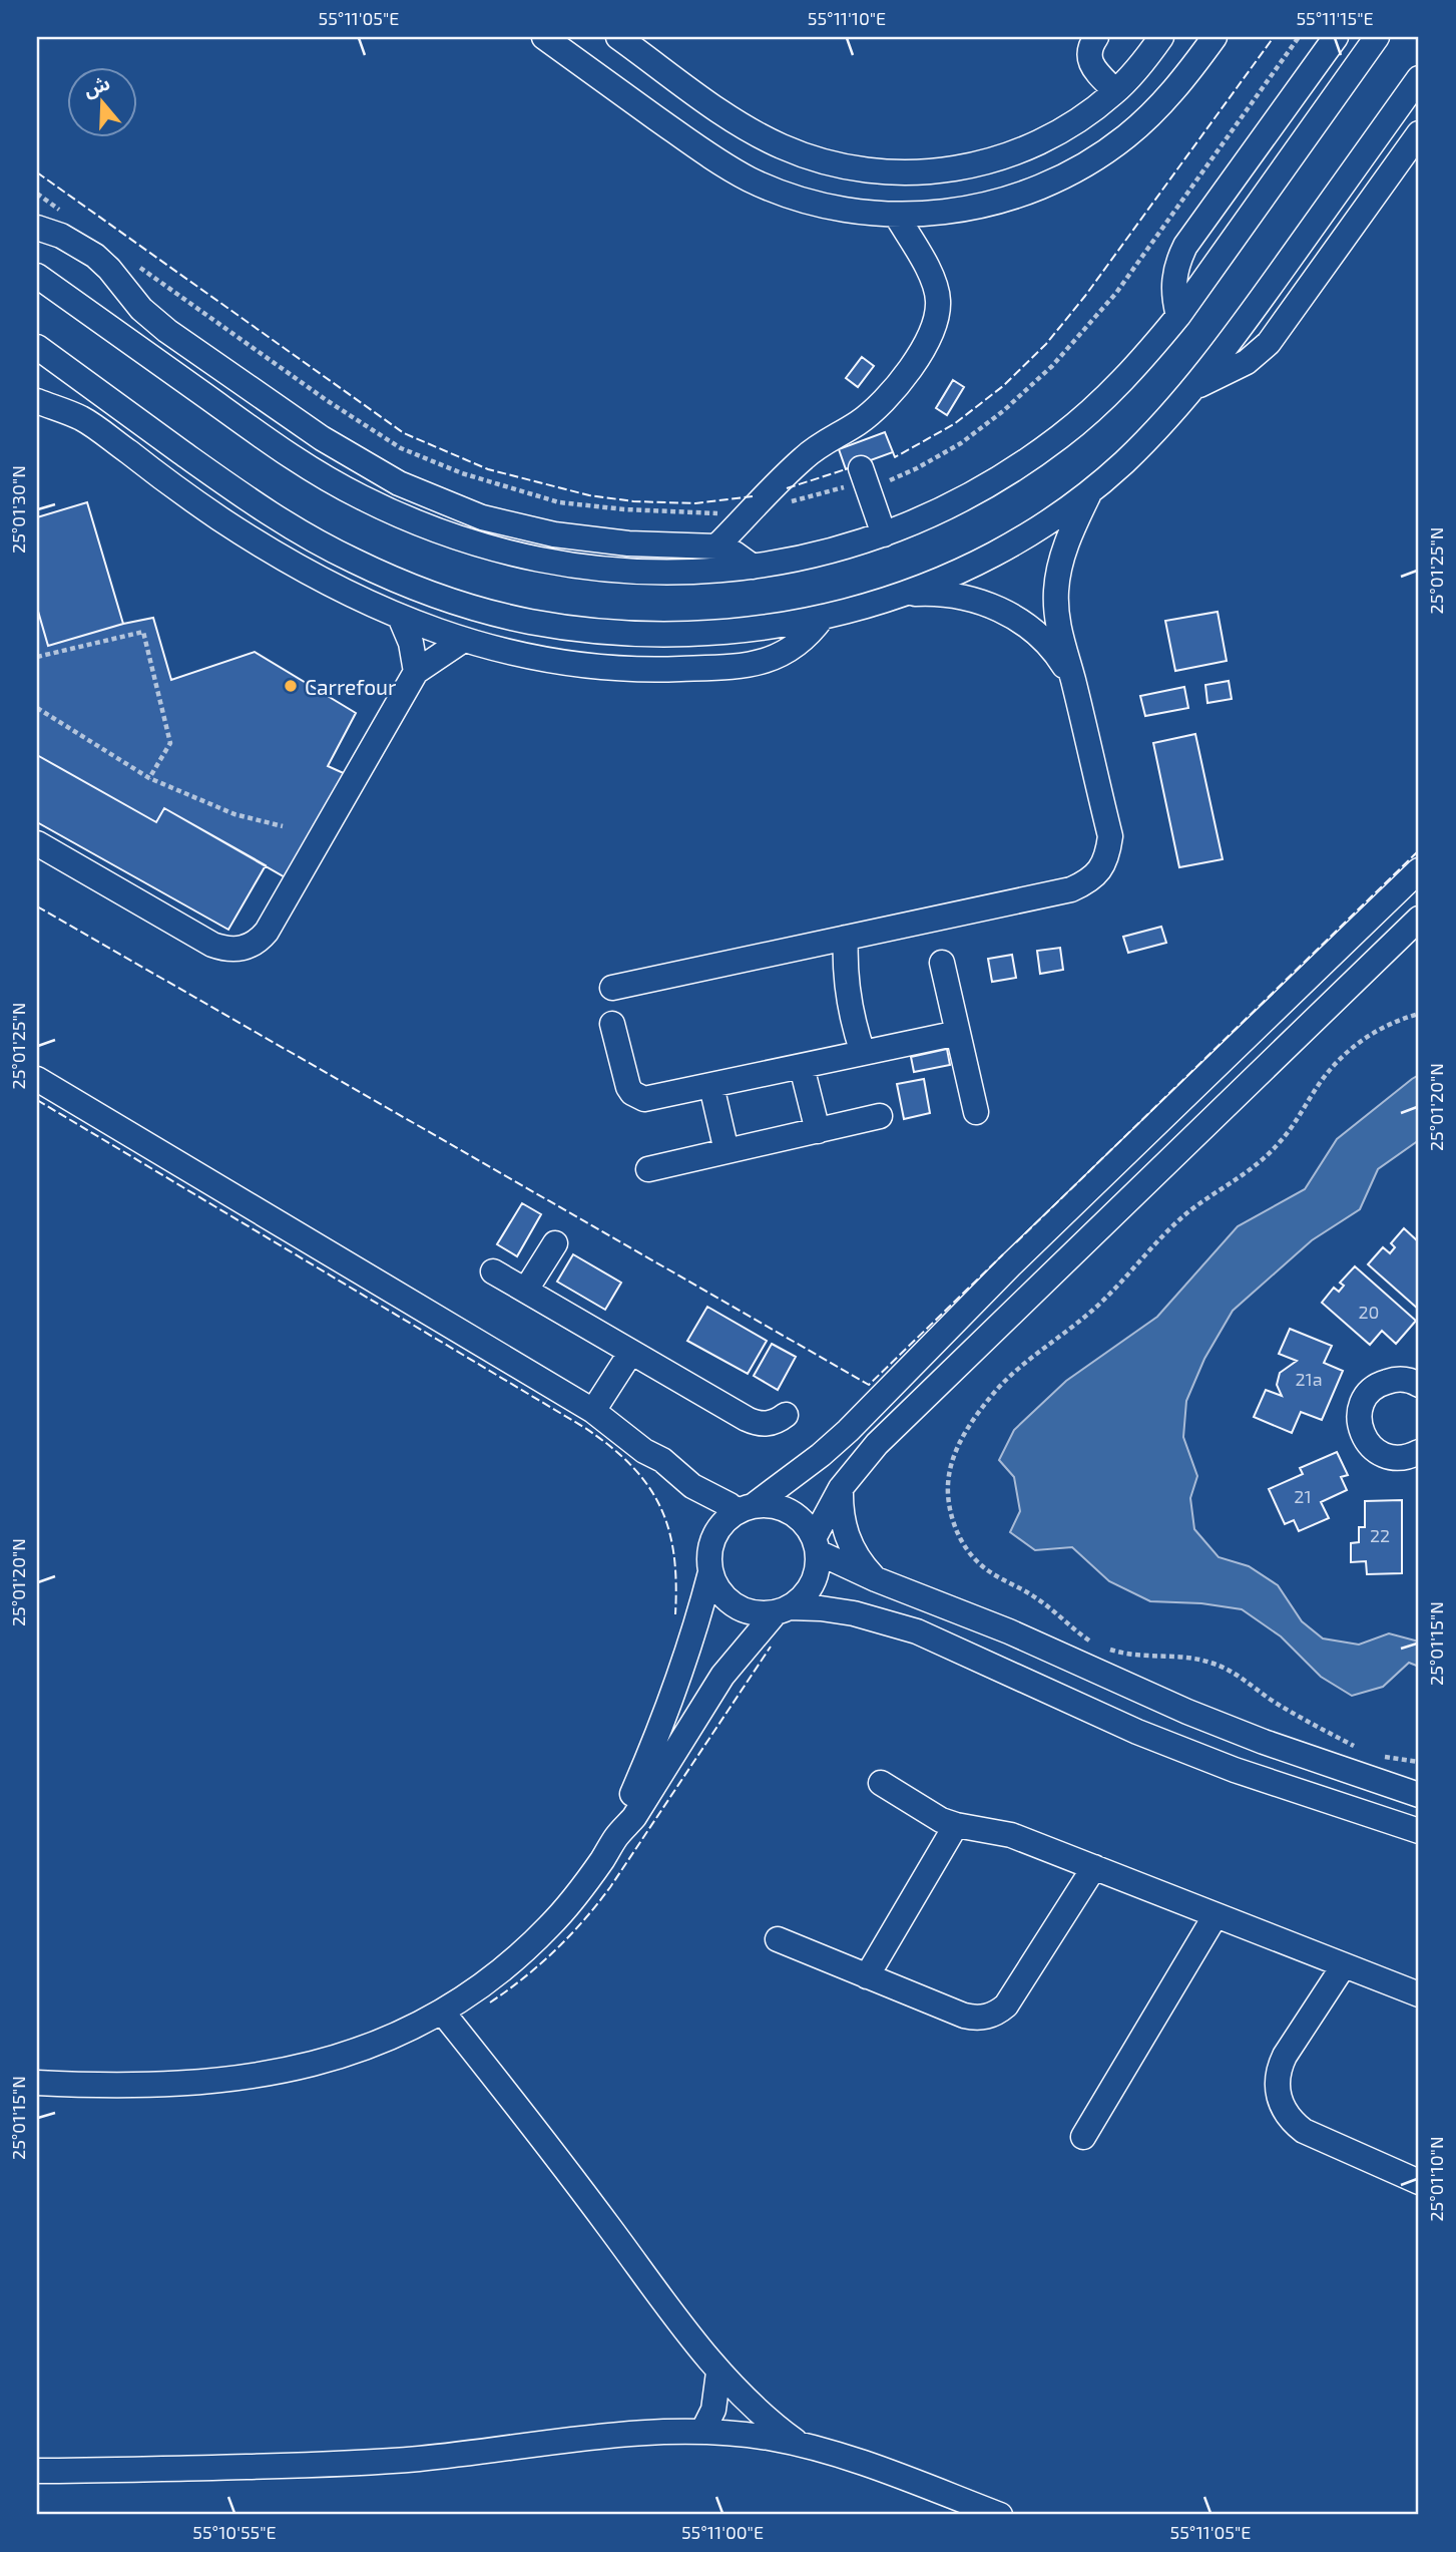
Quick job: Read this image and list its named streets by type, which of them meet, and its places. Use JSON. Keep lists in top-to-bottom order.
{
  "places": ["Carrefour"],
  "house_numbers": [
    "20",
    "21a",
    "21",
    "22"
  ],
  "north": "top",
  "coordinates": [
    "55°11'05\"E",
    "55°11'10\"E",
    "55°11'15\"E",
    "25°01'30\"N",
    "25°01'25\"N",
    "25°01'20\"N",
    "25°01'15\"N",
    "25°01'10\"N",
    "55°10'55\"E",
    "55°11'00\"E"
  ]
}
